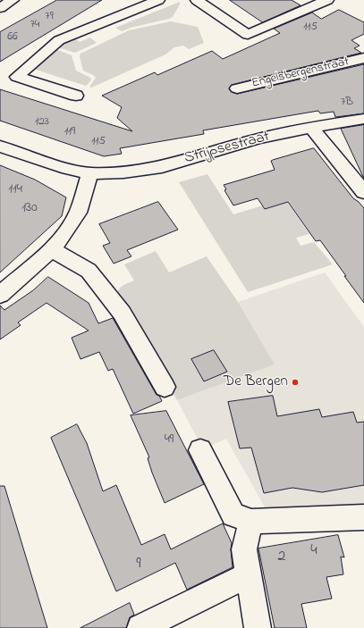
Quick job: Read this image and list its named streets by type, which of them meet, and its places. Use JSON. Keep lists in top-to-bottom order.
{
  "streets": {
    "street": ["Engelsbergenstraat", "Strijpsestraat"]
  },
  "places": ["De Bergen"],
  "house_numbers": [
    "79",
    "74",
    "115",
    "66",
    "7B",
    "123",
    "119",
    "115",
    "114",
    "130",
    "49",
    "4",
    "2",
    "9"
  ]
}
